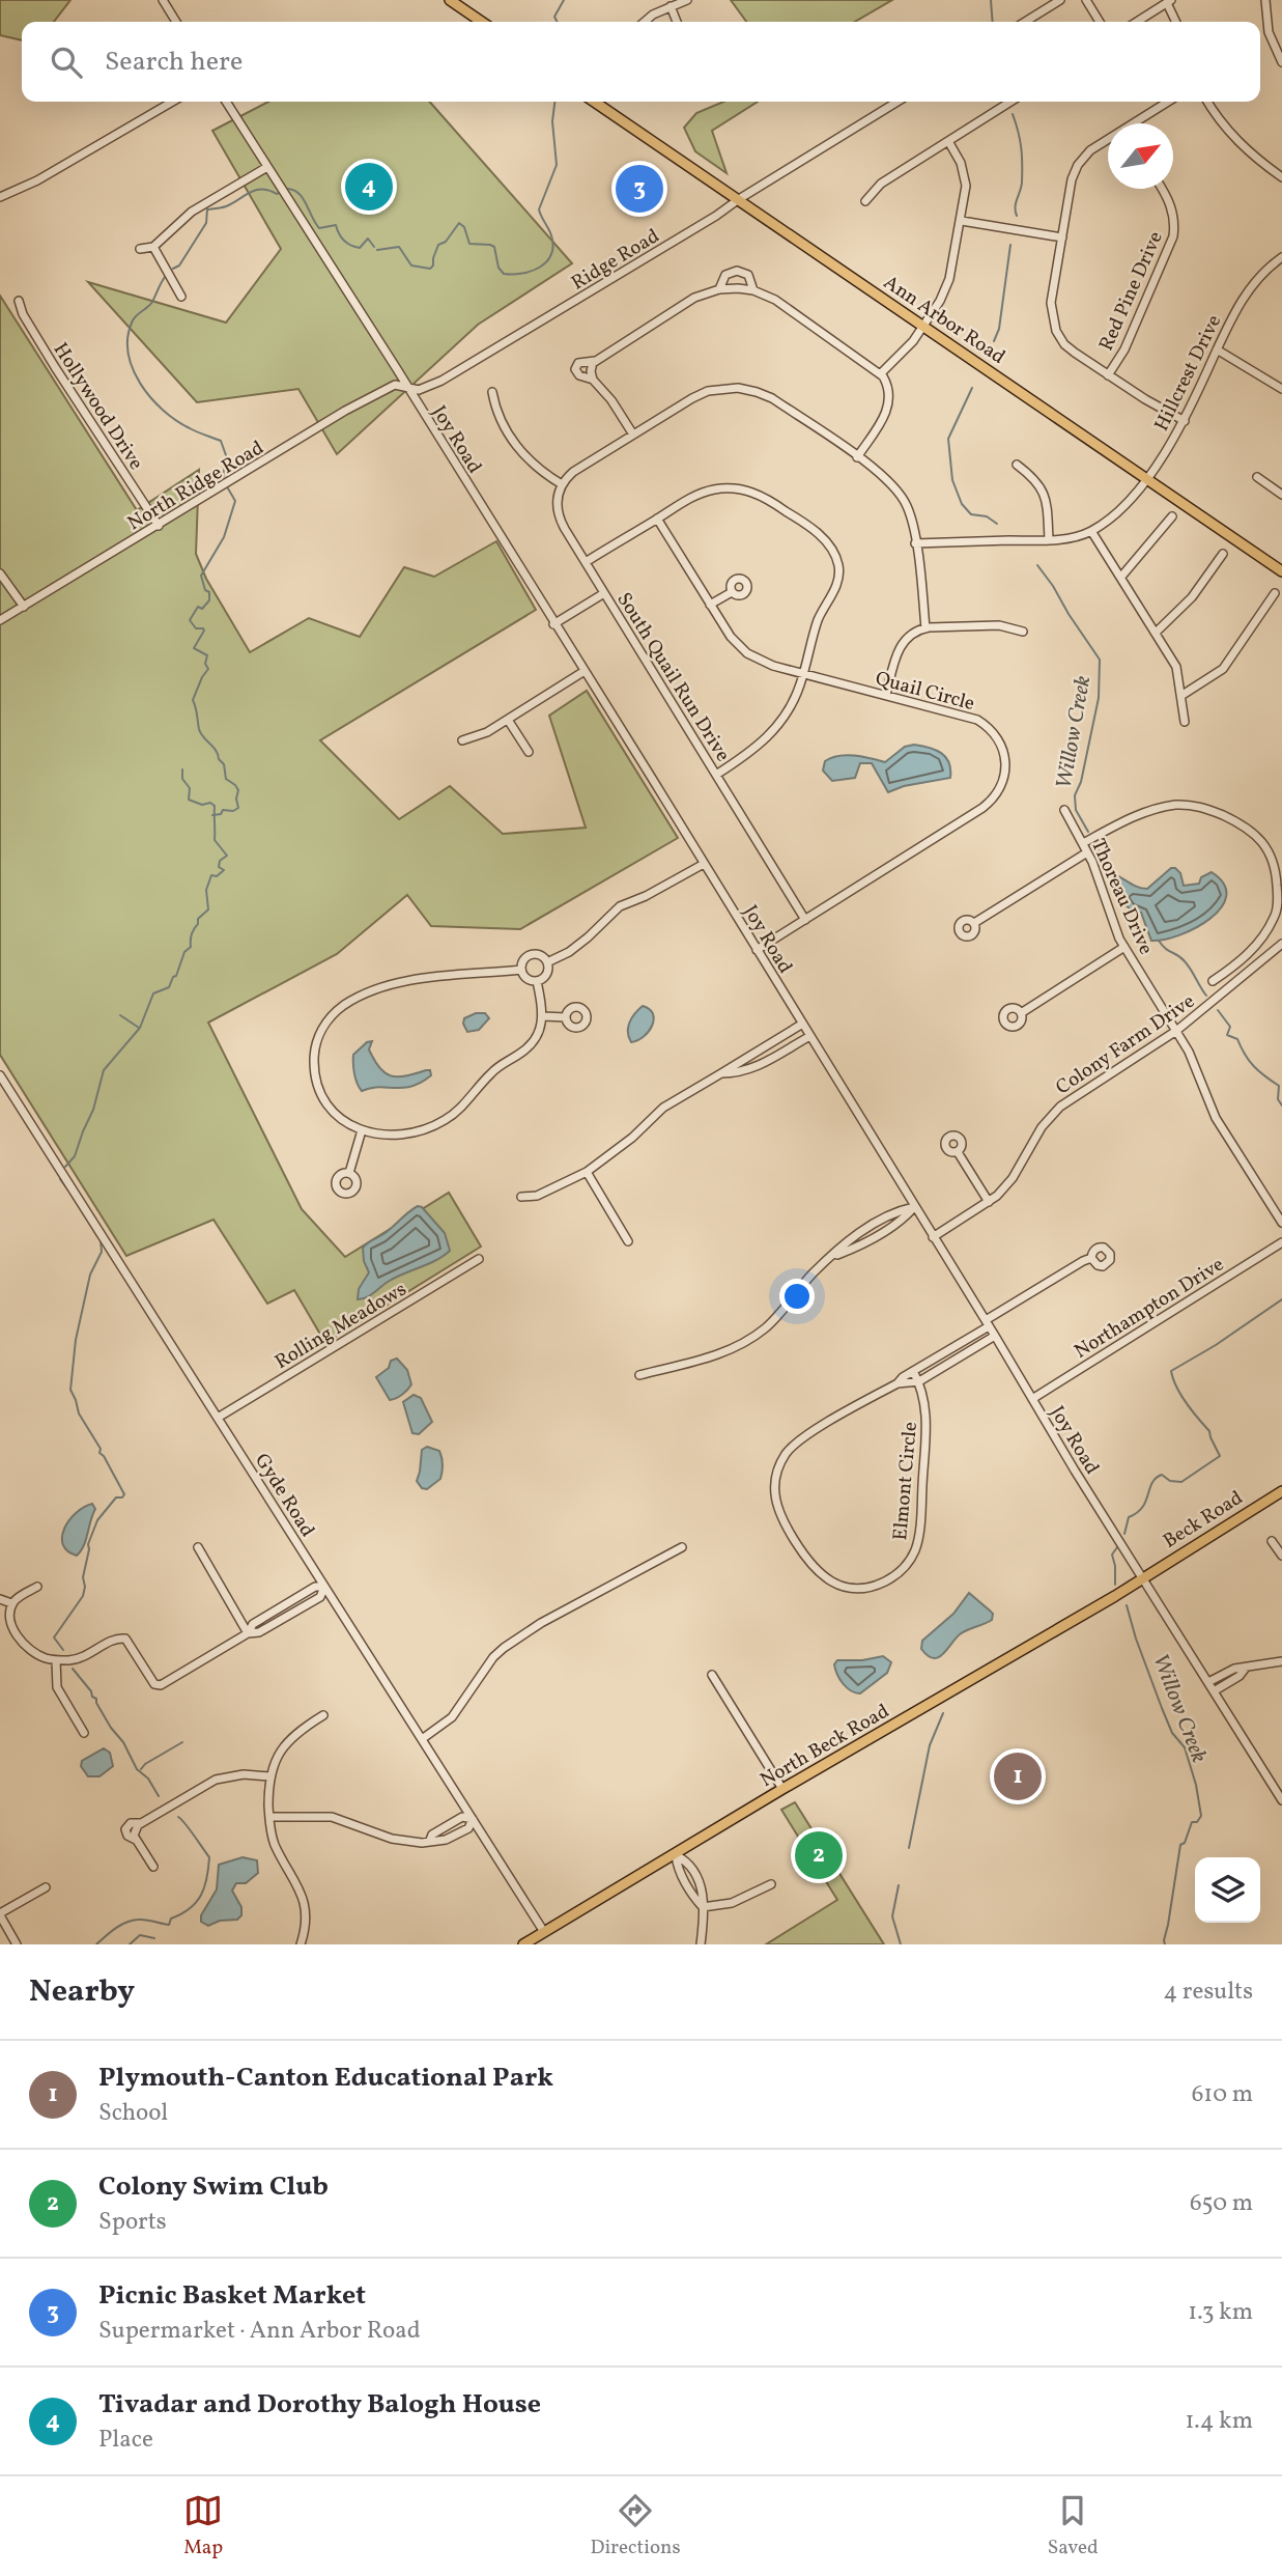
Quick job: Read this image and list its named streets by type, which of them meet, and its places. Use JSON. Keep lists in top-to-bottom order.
{
  "streets": {
    "main road": ["Ann Arbor Road", "Beck Road", "North Beck Road"],
    "street": [
      "Ridge Road",
      "Red Pine Drive",
      "Hillcrest Drive",
      "Hollywood Drive",
      "Joy Road",
      "North Ridge Road",
      "South Quail Run Drive",
      "Quail Circle",
      "Thoreau Drive",
      "Colony Farm Drive",
      "Northampton Drive",
      "Rolling Meadows",
      "Elmont Circle",
      "Gyde Road"
    ]
  },
  "crossings": [
    ["Ridge Road", "Ann Arbor Road"],
    ["Ridge Road", "Joy Road"],
    ["Ridge Road", "North Ridge Road"],
    ["Ann Arbor Road", "Hillcrest Drive"],
    ["Hollywood Drive", "North Ridge Road"],
    ["Joy Road", "North Ridge Road"],
    ["Joy Road", "Quail Circle"],
    ["Joy Road", "Colony Farm Drive"],
    ["Joy Road", "Northampton Drive"],
    ["Joy Road", "Elmont Circle"],
    ["Joy Road", "Beck Road"],
    ["Joy Road", "North Beck Road"],
    ["South Quail Run Drive", "Quail Circle"],
    ["Thoreau Drive", "Colony Farm Drive"],
    ["Rolling Meadows", "Gyde Road"],
    ["Gyde Road", "North Beck Road"],
    ["Beck Road", "North Beck Road"]
  ],
  "water": ["Willow Creek"],
  "north": "top right",
  "page": {
    "search": "Search here",
    "pins": [
      "4",
      "3",
      "1",
      "2"
    ],
    "heading": ["Nearby", "4 results"],
    "list": [
      {
        "mark": "1",
        "name": "Plymouth-Canton Educational Park",
        "note": "School",
        "value": "610 m"
      },
      {
        "mark": "2",
        "name": "Colony Swim Club",
        "note": "Sports",
        "value": "650 m"
      },
      {
        "mark": "3",
        "name": "Picnic Basket Market",
        "note": "Supermarket · Ann Arbor Road",
        "value": "1.3 km"
      },
      {
        "mark": "4",
        "name": "Tivadar and Dorothy Balogh House",
        "note": "Place",
        "value": "1.4 km"
      }
    ],
    "nav": ["Map", "Directions", "Saved"]
  }
}
